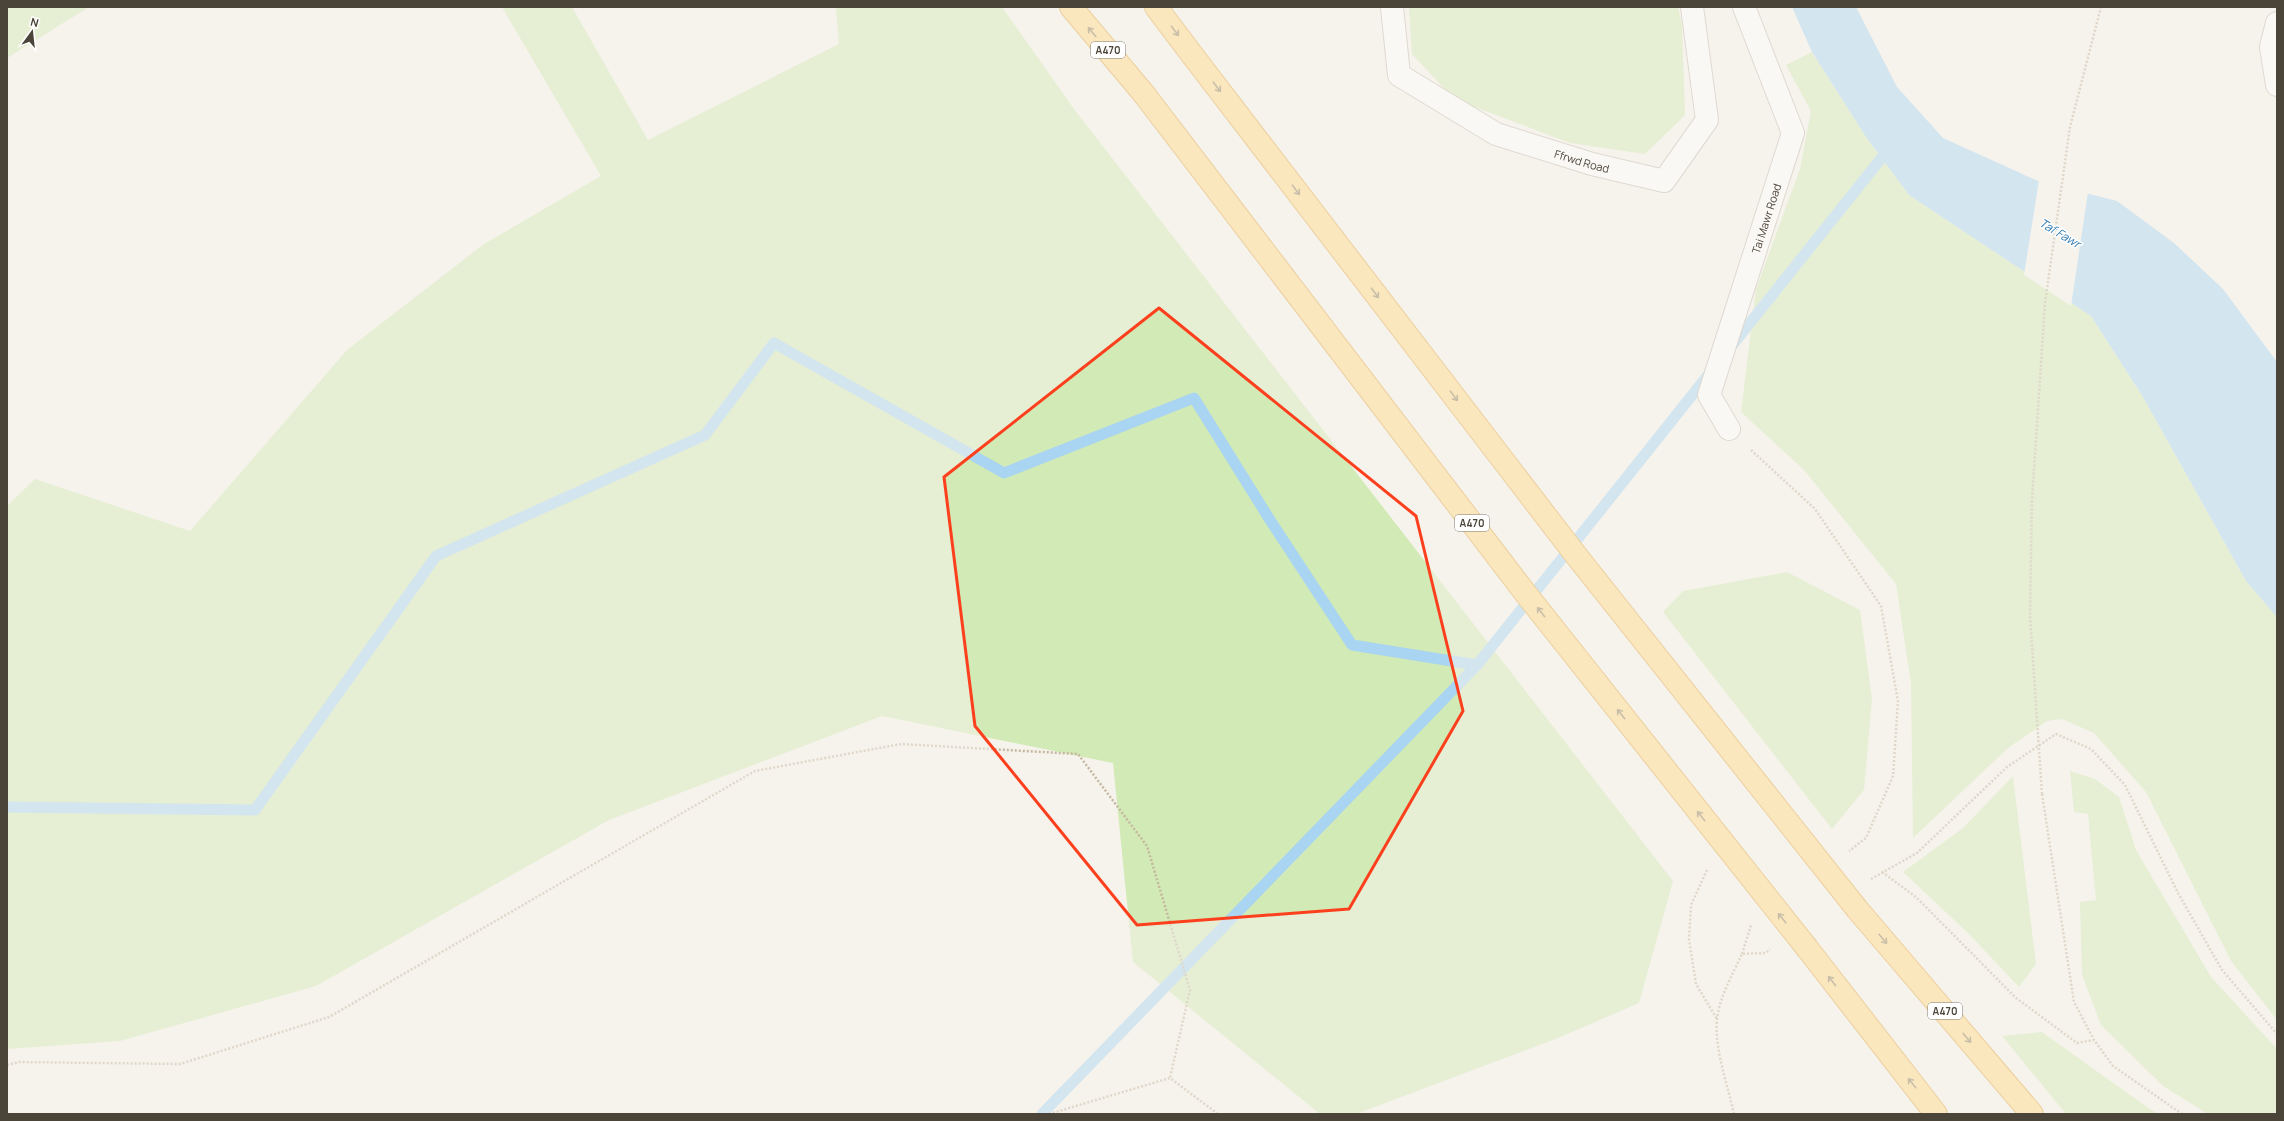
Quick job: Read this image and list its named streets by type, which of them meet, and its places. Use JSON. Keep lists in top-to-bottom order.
{
  "streets": {
    "highway": ["A470"],
    "street": ["Ffrwd Road", "Tai Mawr Road"]
  },
  "water": ["Taf Fawr"],
  "north": "top"
}
